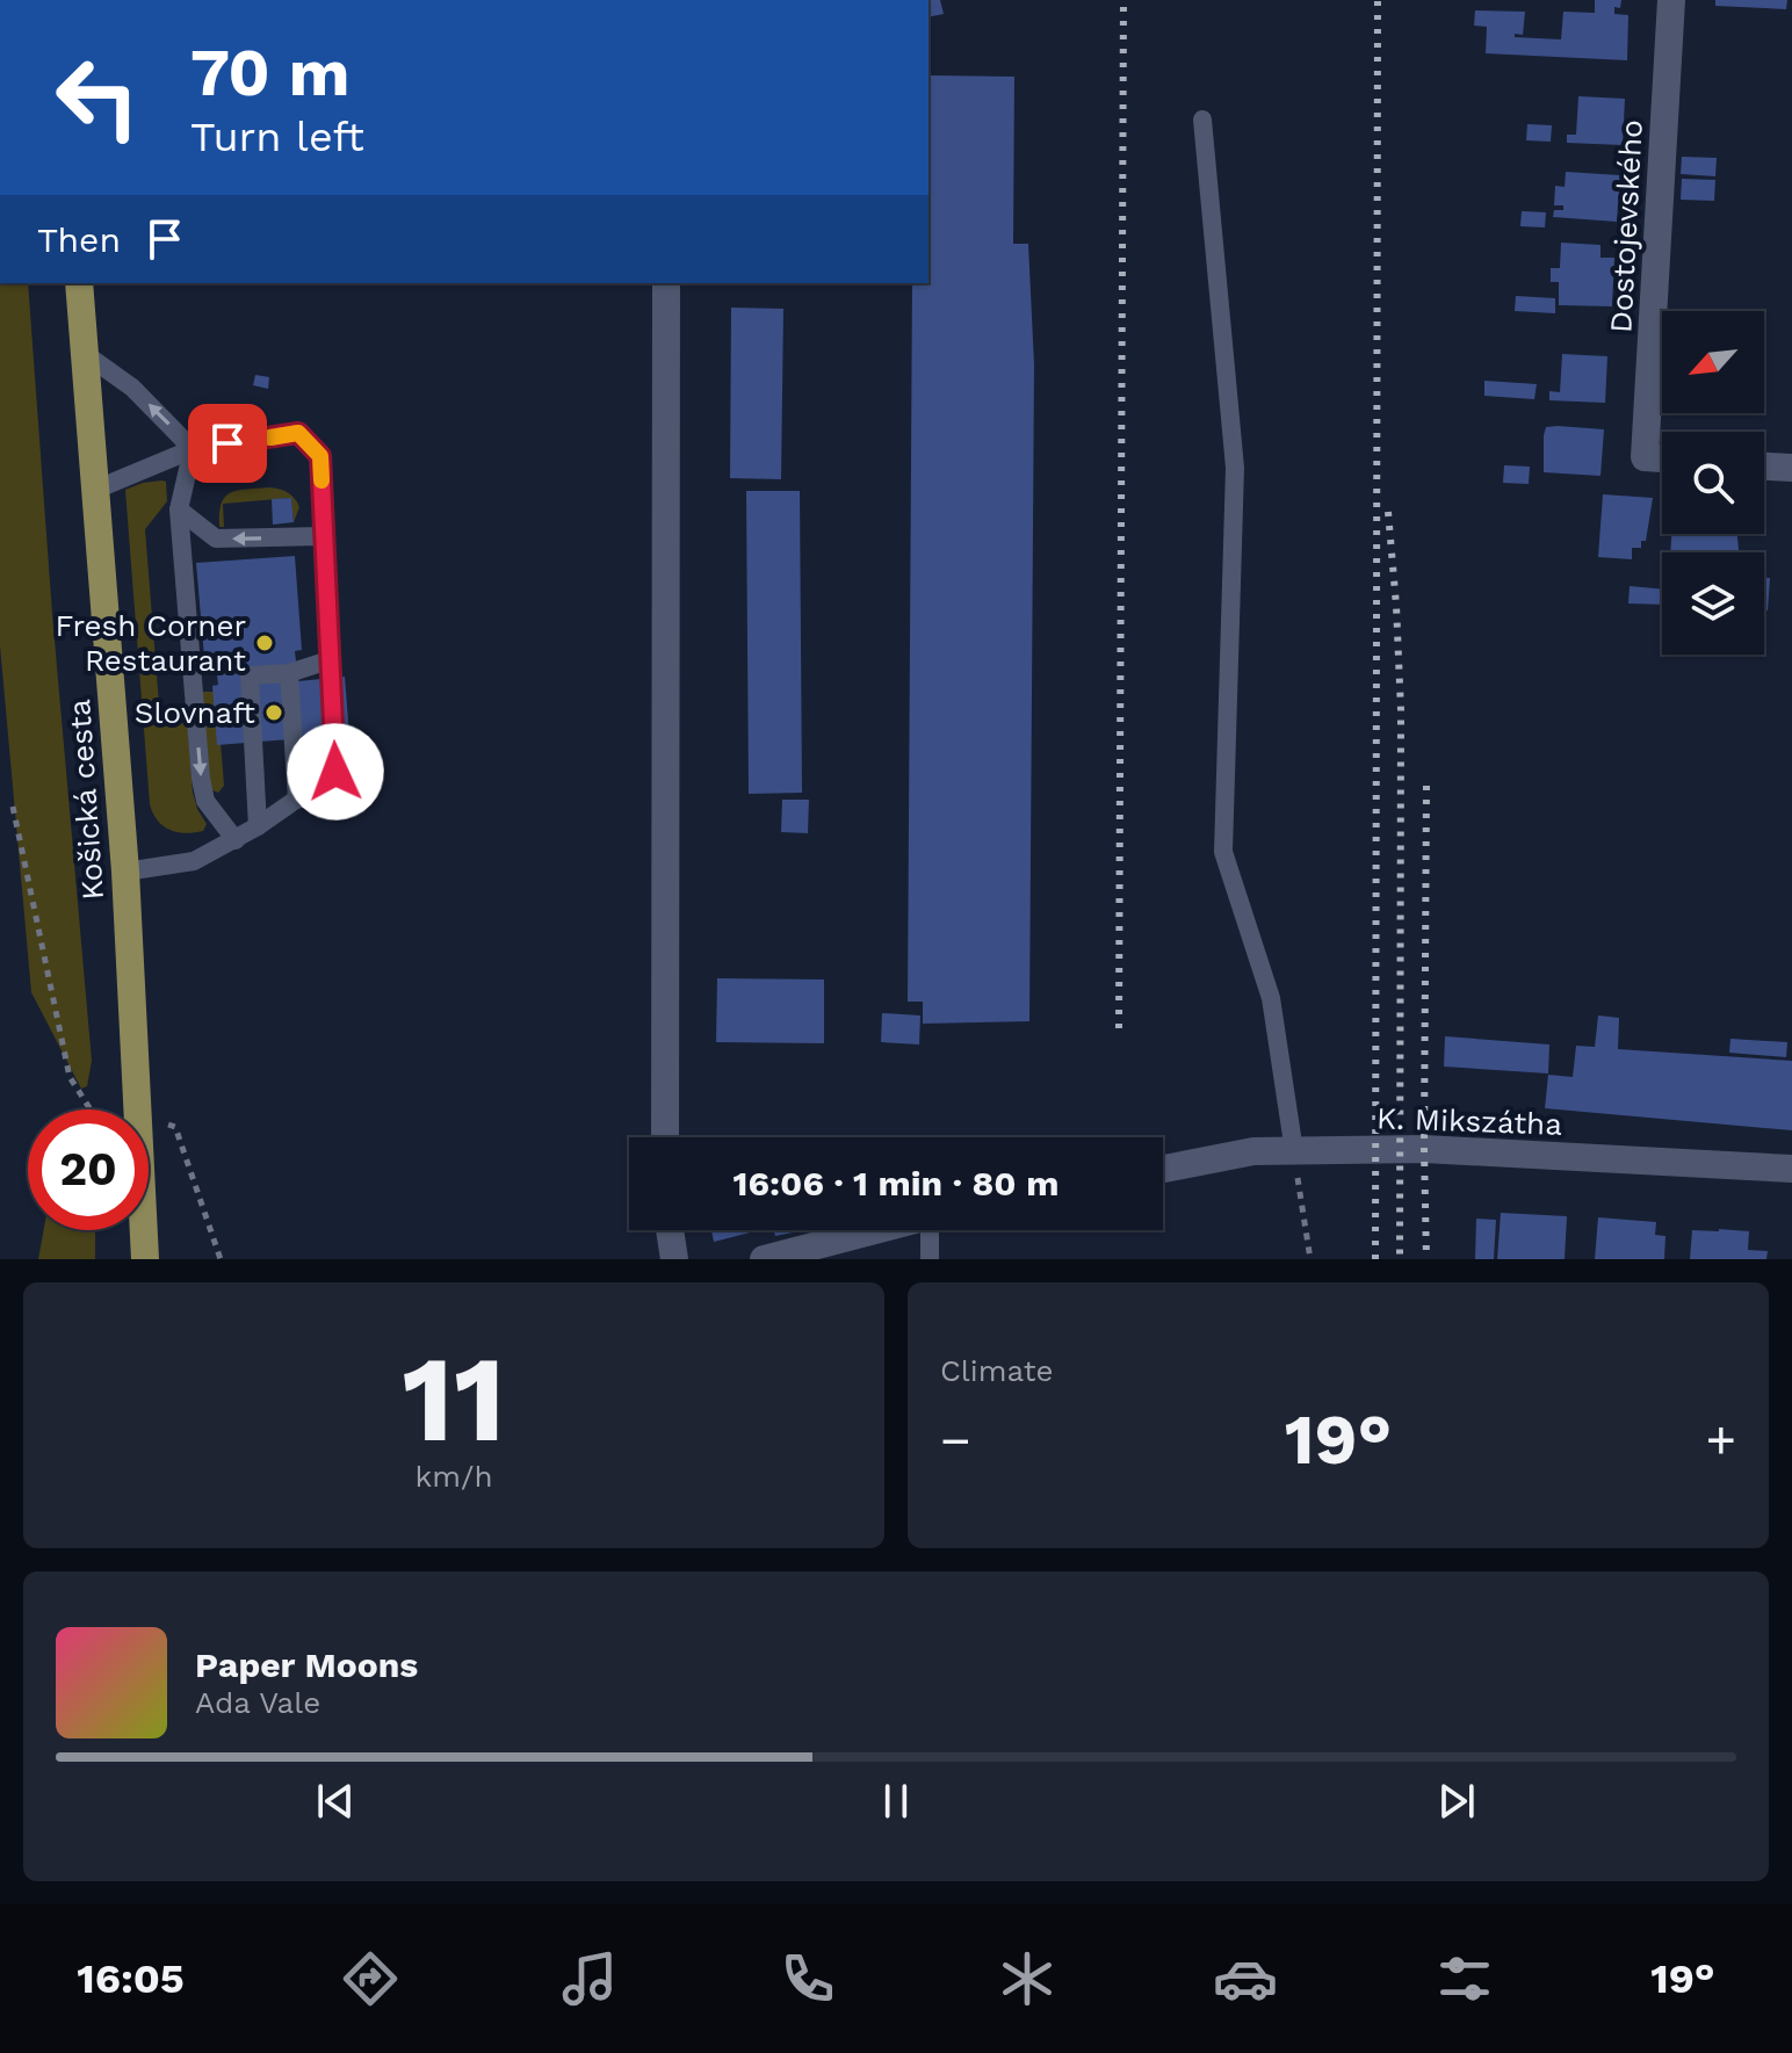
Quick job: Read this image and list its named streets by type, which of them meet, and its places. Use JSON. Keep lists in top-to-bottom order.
{
  "streets": {
    "main road": ["Košická cesta"],
    "street": ["Dostojevského", "K. Mikszátha"]
  },
  "places": ["Fresh Corner Restaurant", "Slovnaft"],
  "north": "bottom left",
  "page": {
    "turn": ["70 m", "Turn left"],
    "then": "Then",
    "limit": "20",
    "trip": "16:06 · 1 min · 80 m",
    "tile": [
      ["11", "km/h"],
      "Climate"
    ],
    "heat": ["−", "19°", "+"],
    "song": ["Paper Moons", "Ada Vale"],
    "tabs": ["16:05", "19°"]
  }
}
